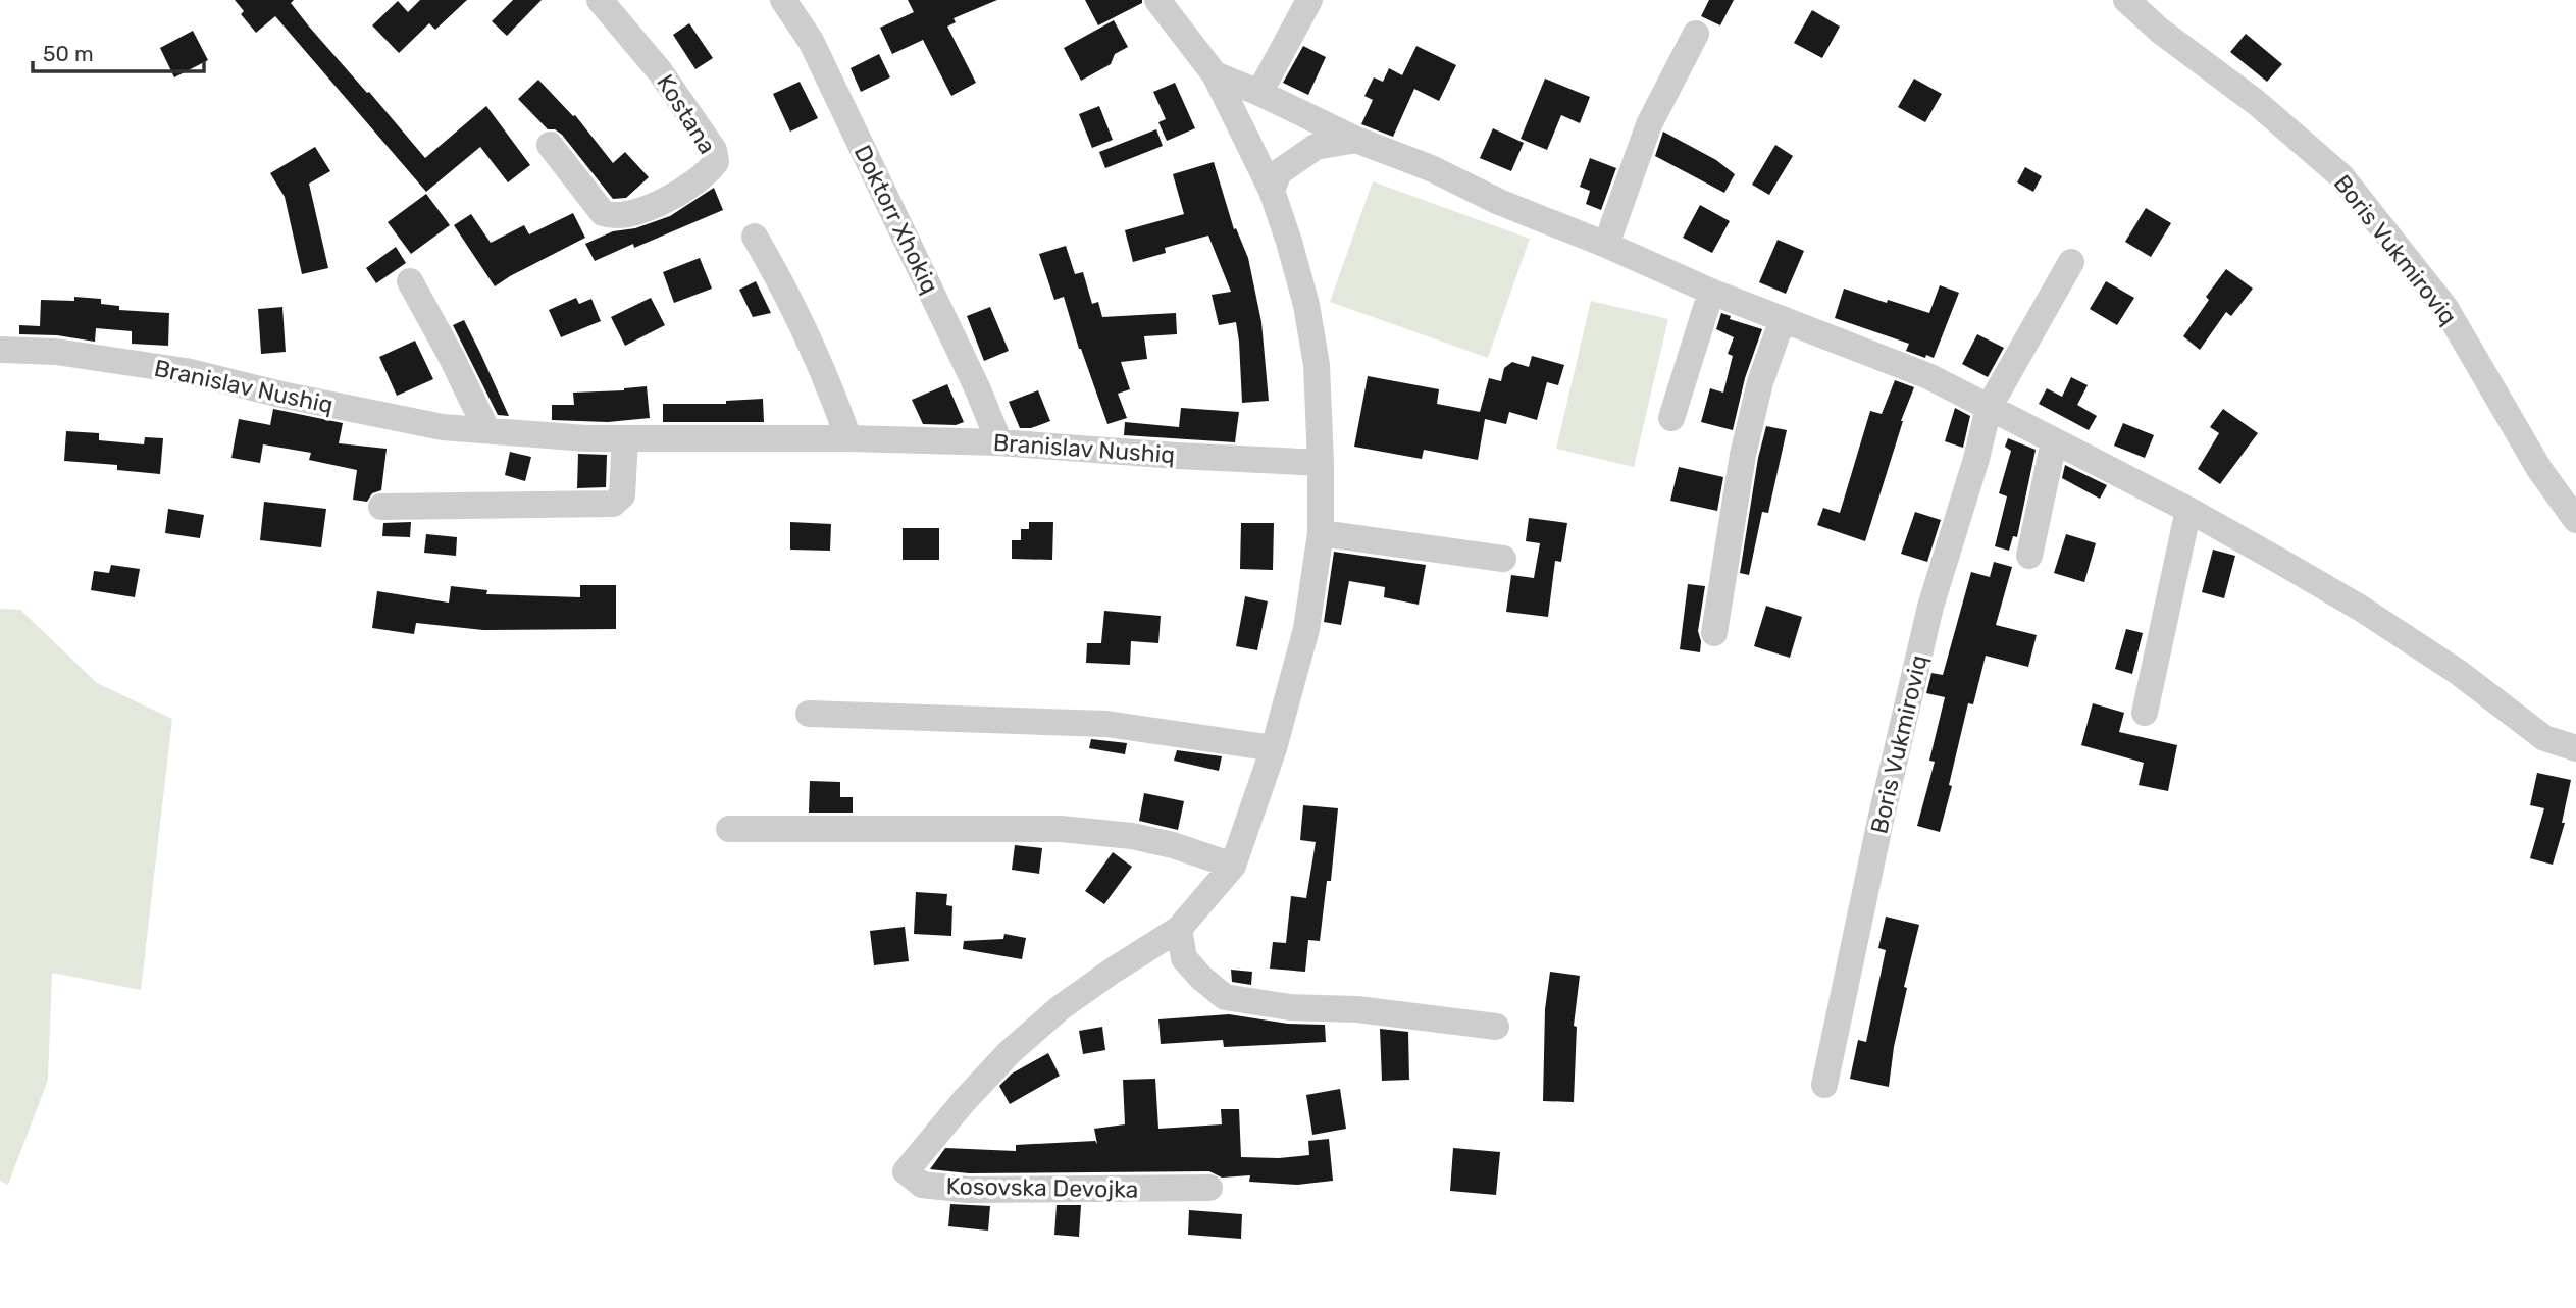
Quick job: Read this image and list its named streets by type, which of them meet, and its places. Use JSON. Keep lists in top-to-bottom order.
{
  "streets": {
    "street": [
      "Kostana",
      "Doktorr Xhokiq",
      "Boris Vukmiroviq",
      "Branislav Nushiq",
      "Kosovska Devojka"
    ]
  },
  "crossings": [
    ["Doktorr Xhokiq", "Branislav Nushiq"],
    ["Branislav Nushiq", "Kosovska Devojka"]
  ],
  "scale_bar": "50 m"
}
